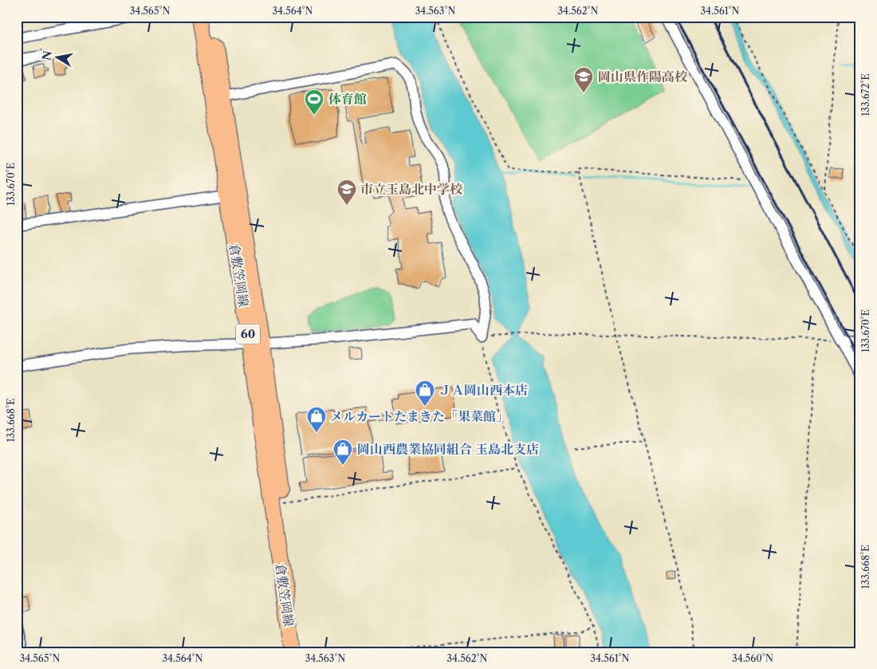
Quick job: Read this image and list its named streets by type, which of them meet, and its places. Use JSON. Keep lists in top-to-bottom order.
{
  "streets": {
    "main road": ["倉敷笠岡線", "60"]
  },
  "places": {
    "school or university": ["岡山県作陽高校", "市立玉島北中学校"],
    "sports": ["体育館"],
    "shop": ["ＪＡ岡山西本店", "メルカートたまきた「果菜館」", "岡山西農業協同組合 玉島北支店"]
  },
  "north": "left",
  "coordinates": [
    "34.565°N",
    "34.564°N",
    "34.563°N",
    "34.562°N",
    "34.561°N",
    "133.672°E",
    "133.670°E",
    "133.668°E",
    "34.560°N"
  ]
}
